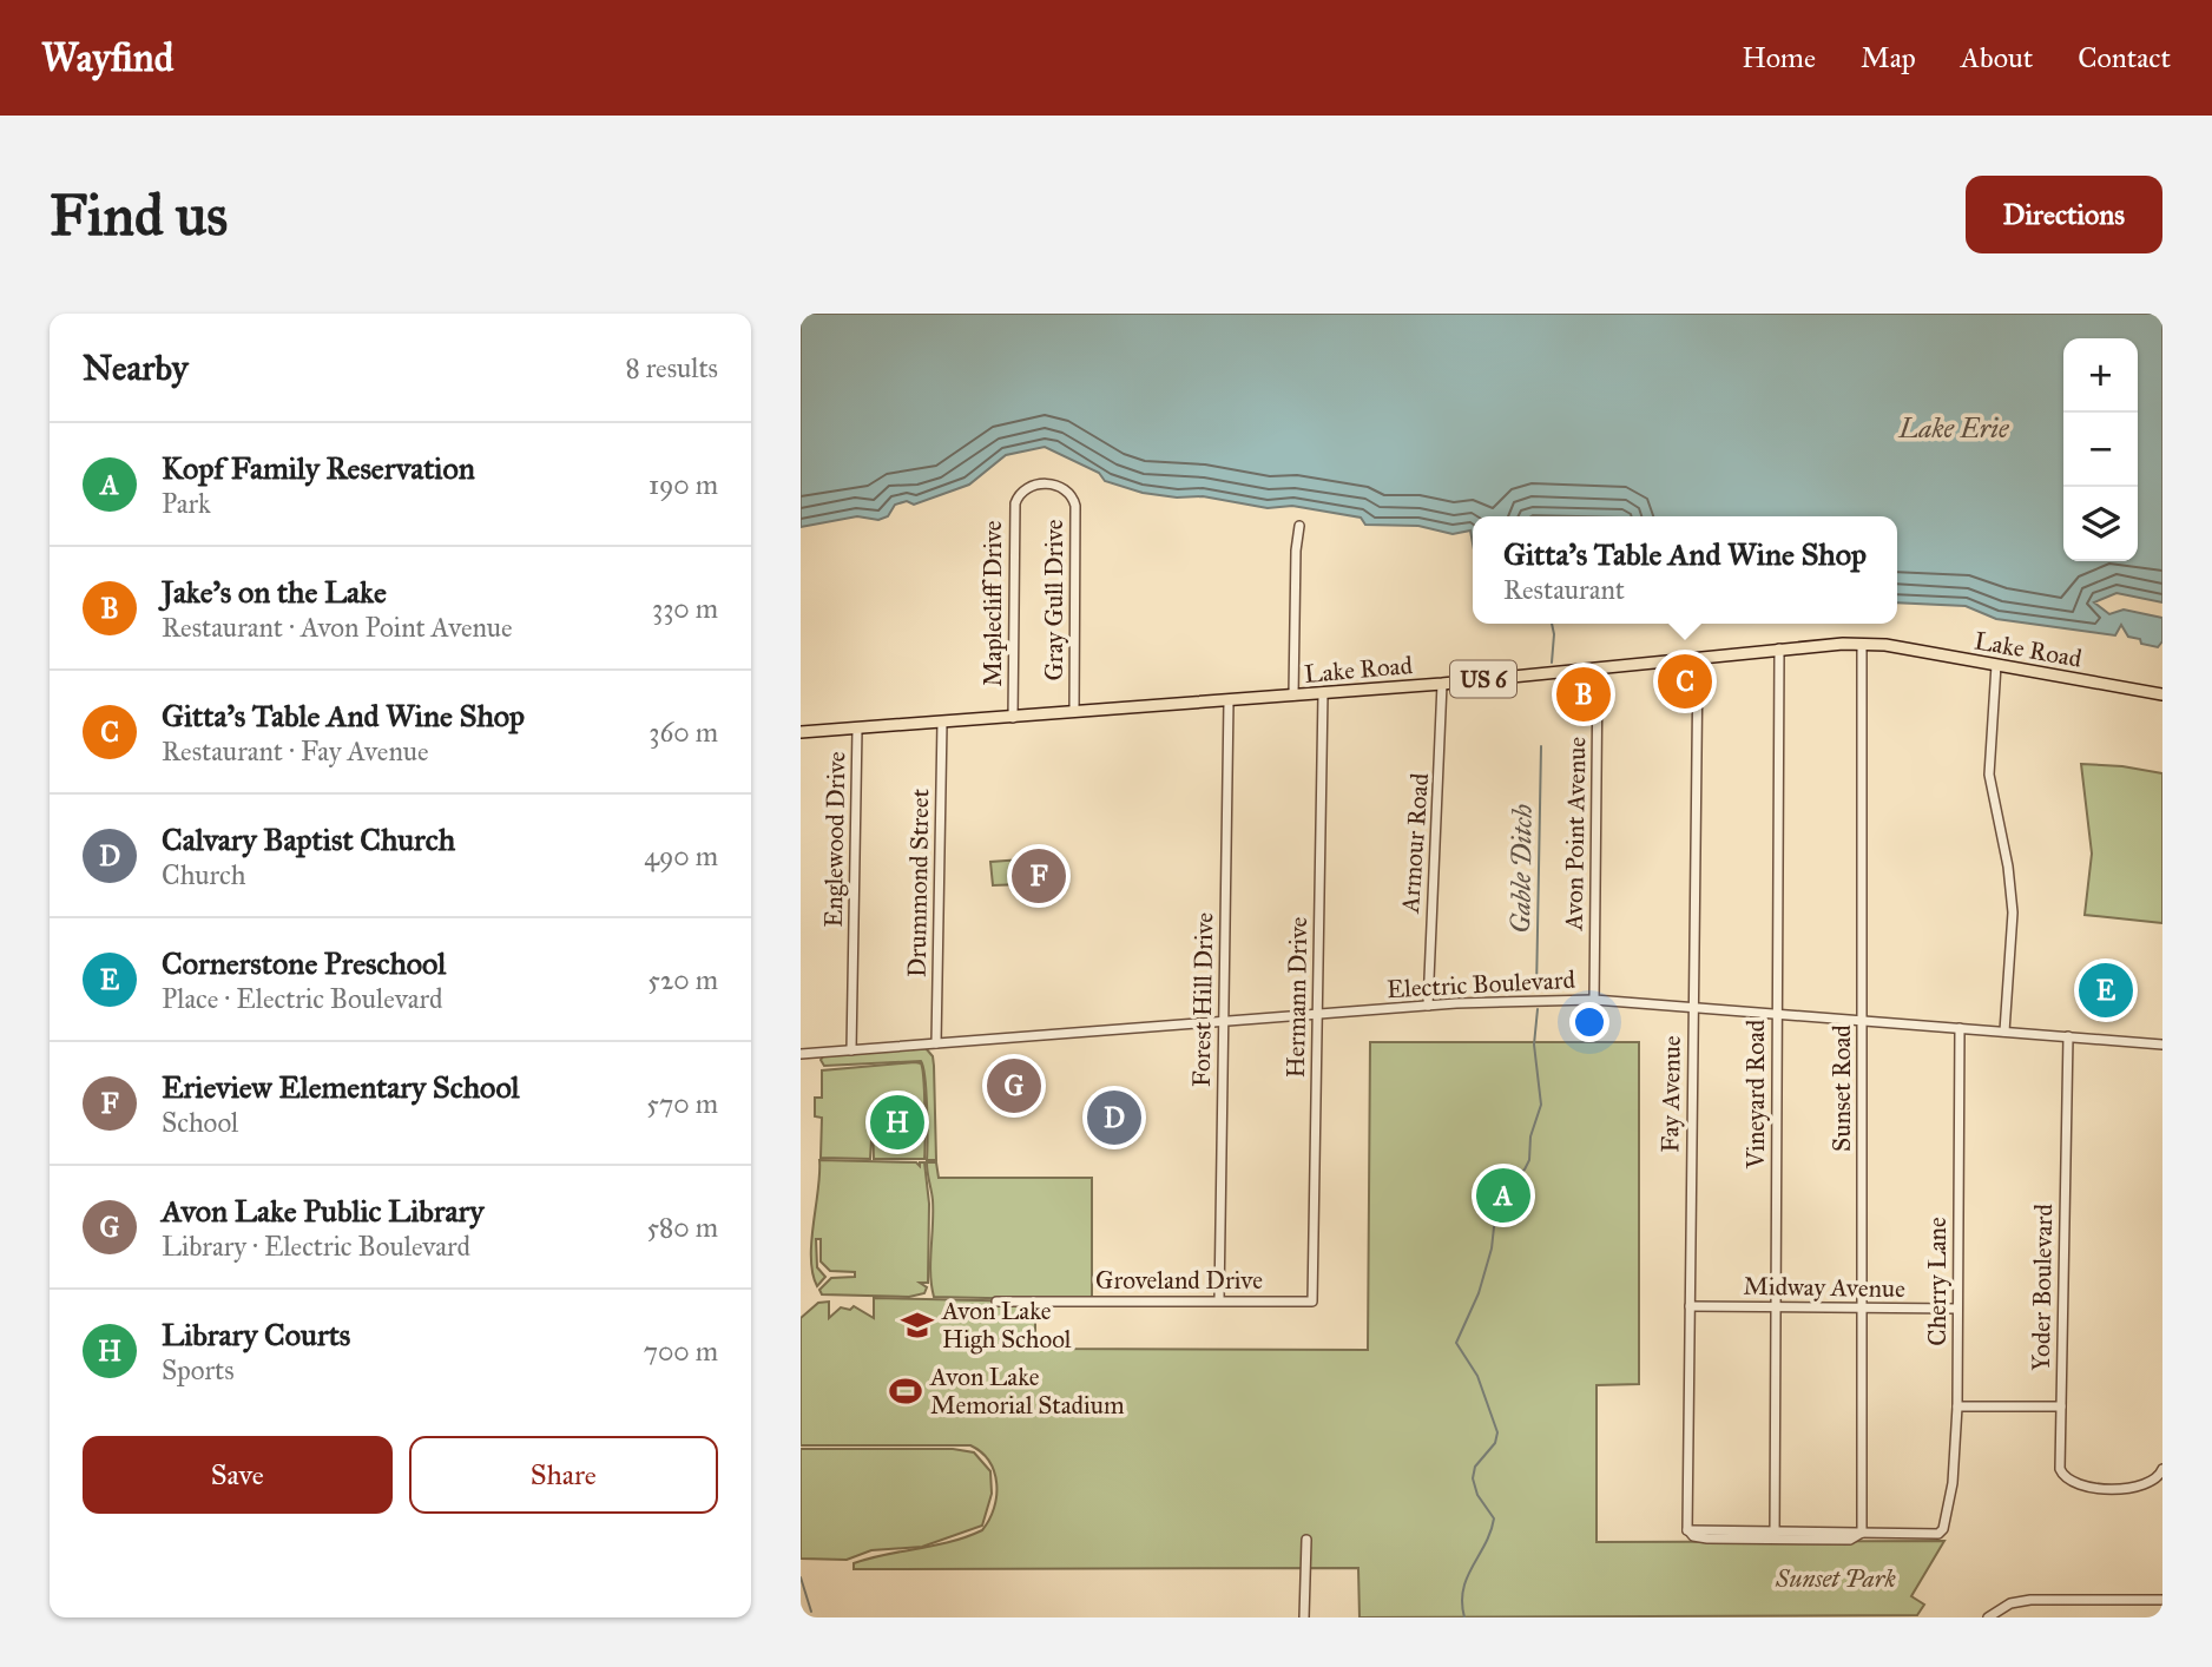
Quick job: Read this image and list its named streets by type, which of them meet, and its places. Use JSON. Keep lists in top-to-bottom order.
{
  "streets": {
    "main road": ["Lake Road", "US 6"],
    "street": [
      "Gray Gull Drive",
      "Maplecliff Drive",
      "Avon Point Avenue",
      "Englewood Drive",
      "Armour Road",
      "Drummond Street",
      "Electric Boulevard",
      "Hermann Drive",
      "Forest Hill Drive",
      "Sunset Road",
      "Fay Avenue",
      "Vineyard Road",
      "Groveland Drive",
      "Cherry Lane",
      "Midway Avenue",
      "Yoder Boulevard"
    ]
  },
  "crossings": [
    ["Gray Gull Drive", "Maplecliff Drive"],
    ["Gray Gull Drive", "Lake Road"],
    ["Maplecliff Drive", "Lake Road"],
    ["Lake Road", "Avon Point Avenue"],
    ["Lake Road", "Englewood Drive"],
    ["Lake Road", "Armour Road"],
    ["Lake Road", "Drummond Street"],
    ["Lake Road", "Hermann Drive"],
    ["Lake Road", "Forest Hill Drive"],
    ["Lake Road", "Sunset Road"],
    ["Lake Road", "Fay Avenue"],
    ["Lake Road", "Vineyard Road"],
    ["Avon Point Avenue", "Electric Boulevard"],
    ["Englewood Drive", "Electric Boulevard"],
    ["Armour Road", "Electric Boulevard"],
    ["Drummond Street", "Electric Boulevard"],
    ["Electric Boulevard", "Hermann Drive"],
    ["Electric Boulevard", "Forest Hill Drive"],
    ["Electric Boulevard", "Sunset Road"],
    ["Electric Boulevard", "Fay Avenue"],
    ["Electric Boulevard", "Vineyard Road"],
    ["Electric Boulevard", "Cherry Lane"],
    ["Electric Boulevard", "Yoder Boulevard"],
    ["Hermann Drive", "Groveland Drive"],
    ["Forest Hill Drive", "Groveland Drive"],
    ["Sunset Road", "Cherry Lane"],
    ["Sunset Road", "Midway Avenue"],
    ["Fay Avenue", "Vineyard Road"],
    ["Fay Avenue", "Midway Avenue"],
    ["Vineyard Road", "Midway Avenue"],
    ["Cherry Lane", "Midway Avenue"]
  ],
  "water": ["Lake Erie", "Gable Ditch"],
  "parks": ["Sunset Park"],
  "places": {
    "school or university": ["Avon Lake High School"],
    "sports": ["Avon Lake Memorial Stadium"]
  },
  "page": {
    "header": "Wayfind",
    "nav": [
      "Home",
      "Map",
      "About",
      "Contact"
    ],
    "buttons": [
      "Directions",
      ["Save", "Share"]
    ],
    "title": "Find us",
    "heading": ["Nearby", "8 results"],
    "map_buttons": ["+", "−"],
    "list": [
      {
        "mark": "A",
        "name": "Kopf Family Reservation",
        "note": "Park",
        "value": "190 m"
      },
      {
        "mark": "B",
        "name": "Jake's on the Lake",
        "note": "Restaurant · Avon Point Avenue",
        "value": "330 m"
      },
      {
        "mark": "C",
        "name": "Gitta's Table And Wine Shop",
        "note": "Restaurant · Fay Avenue",
        "value": "360 m"
      },
      {
        "mark": "D",
        "name": "Calvary Baptist Church",
        "note": "Church",
        "value": "490 m"
      },
      {
        "mark": "E",
        "name": "Cornerstone Preschool",
        "note": "Place · Electric Boulevard",
        "value": "520 m"
      },
      {
        "mark": "F",
        "name": "Erieview Elementary School",
        "note": "School",
        "value": "570 m"
      },
      {
        "mark": "G",
        "name": "Avon Lake Public Library",
        "note": "Library · Electric Boulevard",
        "value": "580 m"
      },
      {
        "mark": "H",
        "name": "Library Courts",
        "note": "Sports",
        "value": "700 m"
      }
    ],
    "popup": ["Gitta's Table And Wine Shop", "Restaurant"],
    "pins": [
      "C",
      "B",
      "F",
      "E",
      "G",
      "D",
      "H",
      "A"
    ]
  }
}
